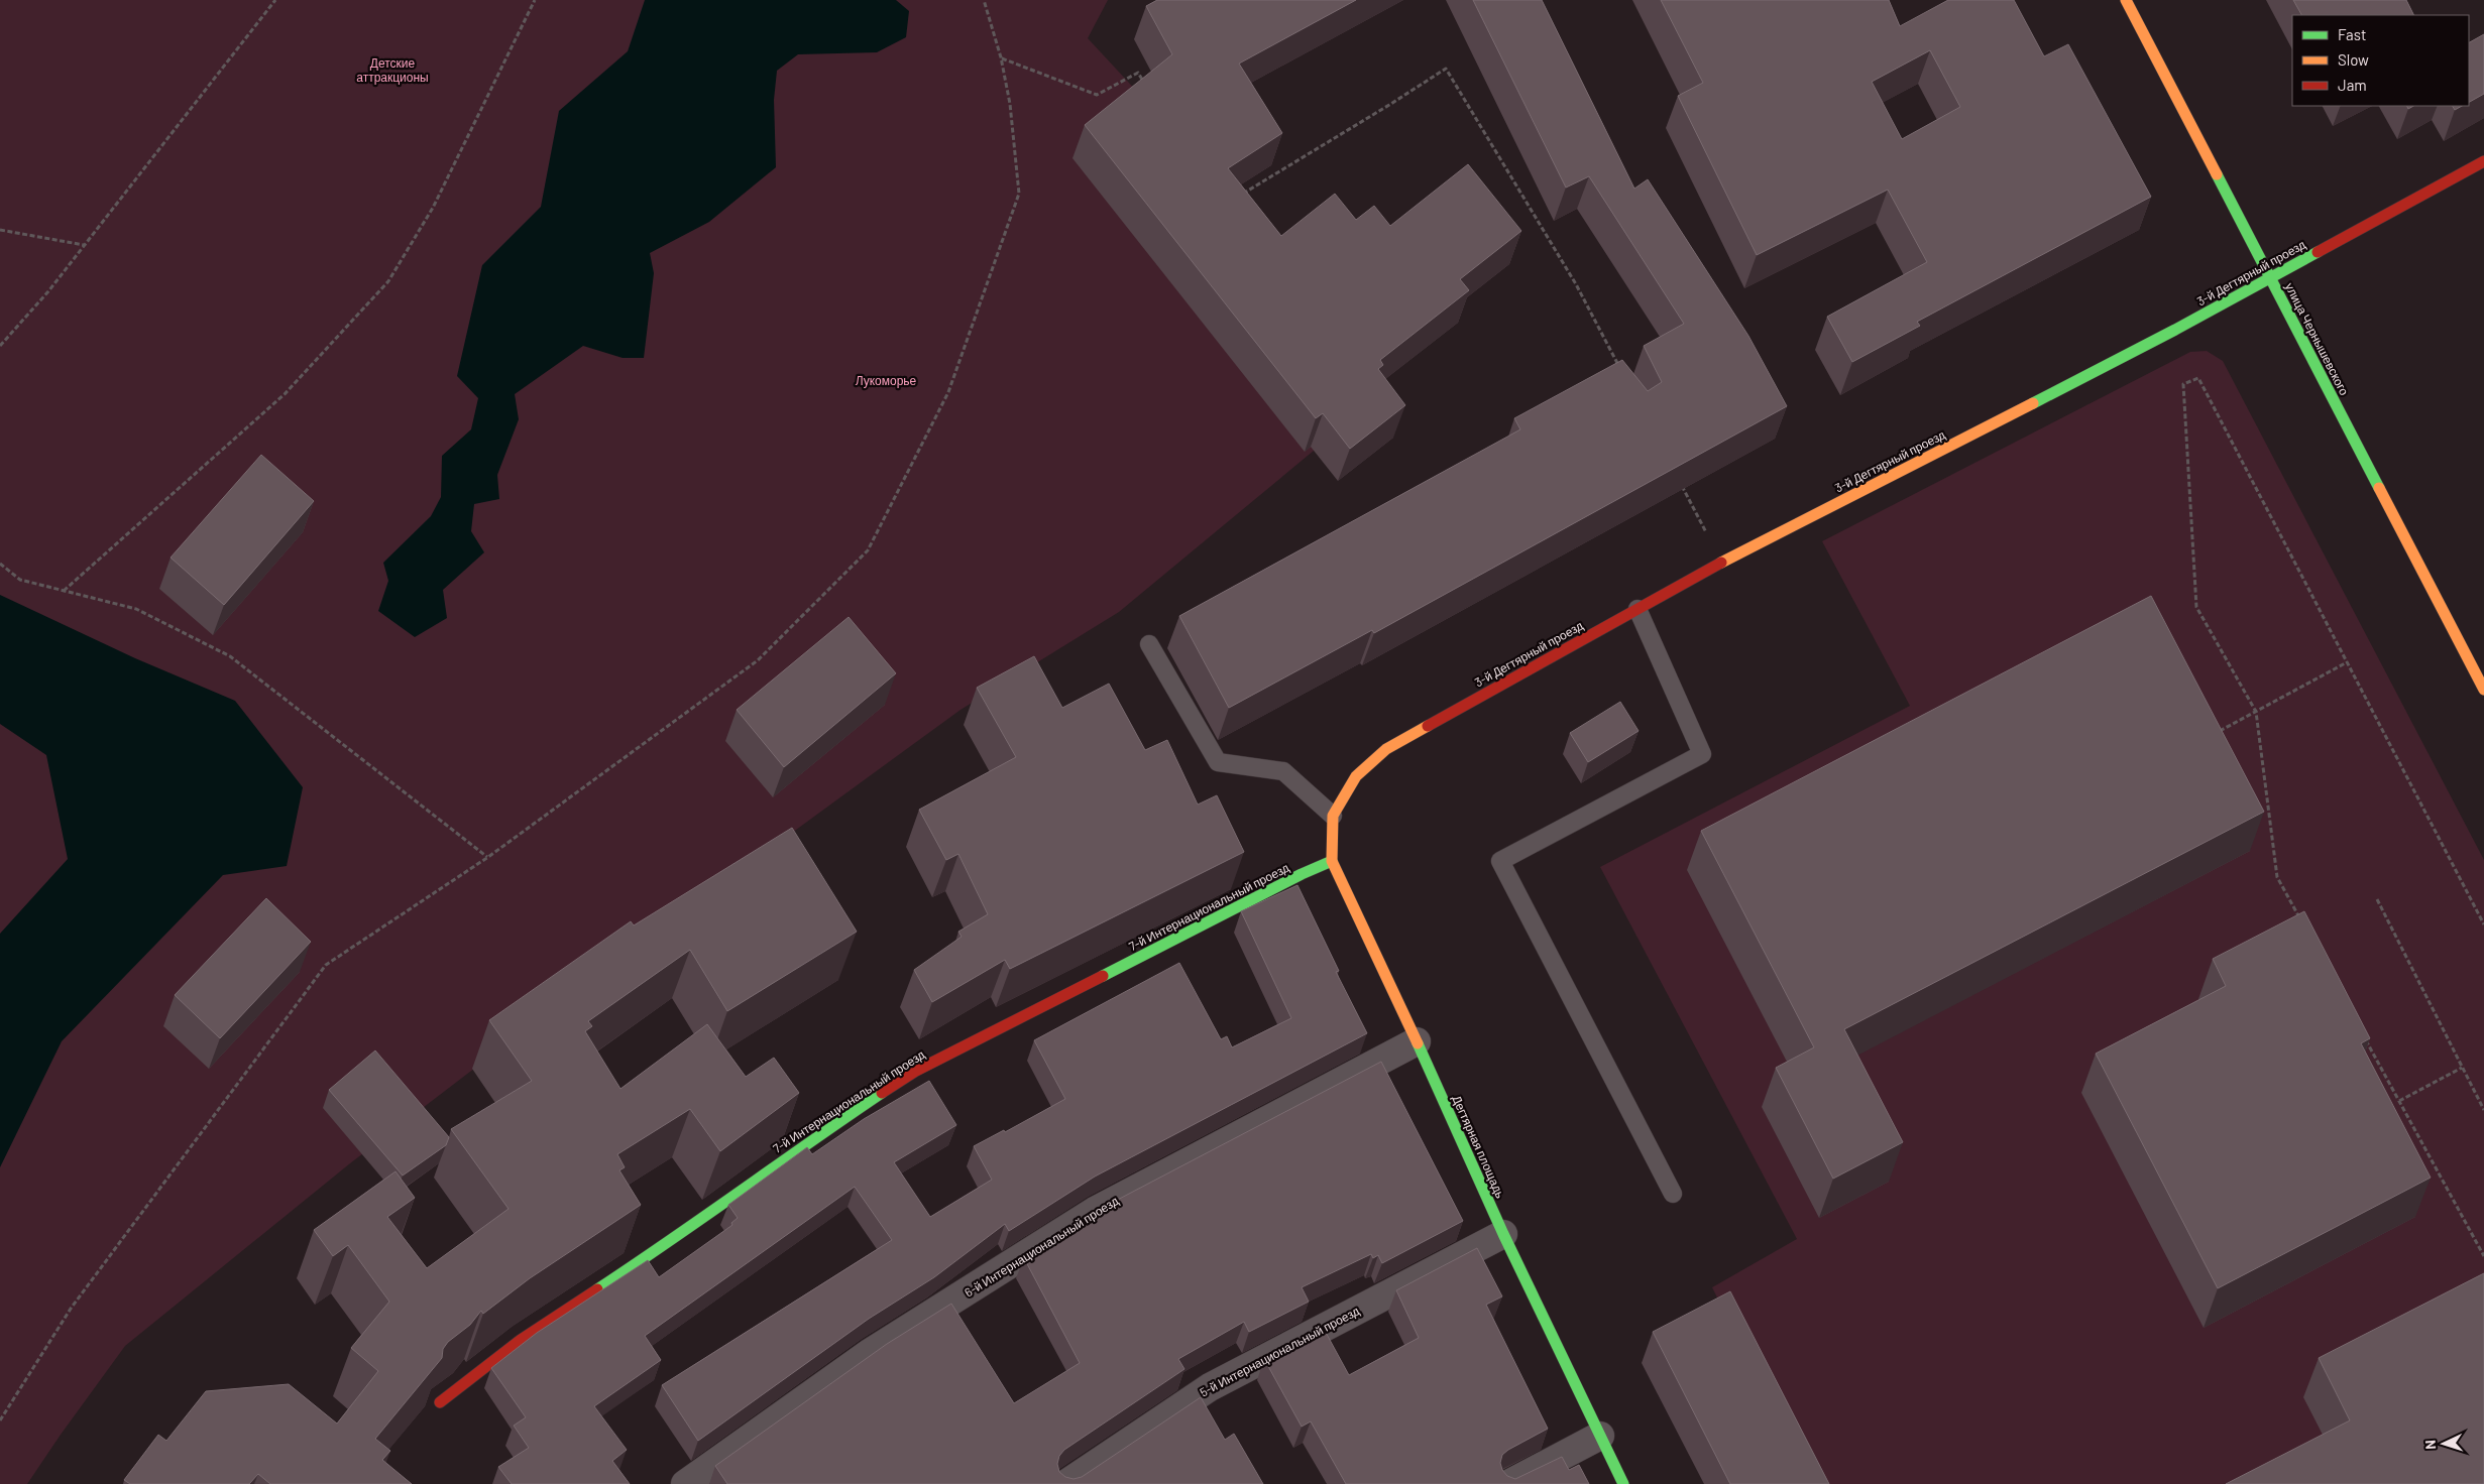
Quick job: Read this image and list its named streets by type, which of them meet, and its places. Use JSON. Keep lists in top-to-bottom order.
{
  "streets": {
    "street": [
      "3-й Дегтярный проезд",
      "улица Чернышевского",
      "7-й Интернациональный проезд",
      "Дегтярная площадь",
      "6-й Интернациональный проезд",
      "5-й Интернациональный проезд"
    ]
  },
  "crossings": [
    ["3-й Дегтярный проезд", "улица Чернышевского"],
    ["3-й Дегтярный проезд", "Дегтярная площадь"],
    ["7-й Интернациональный проезд", "Дегтярная площадь"],
    ["Дегтярная площадь", "6-й Интернациональный проезд"],
    ["Дегтярная площадь", "5-й Интернациональный проезд"]
  ],
  "parks": ["Детские аттракционы", "Лукоморье"],
  "legend": ["Fast", "Slow", "Jam"],
  "north": "left"
}
